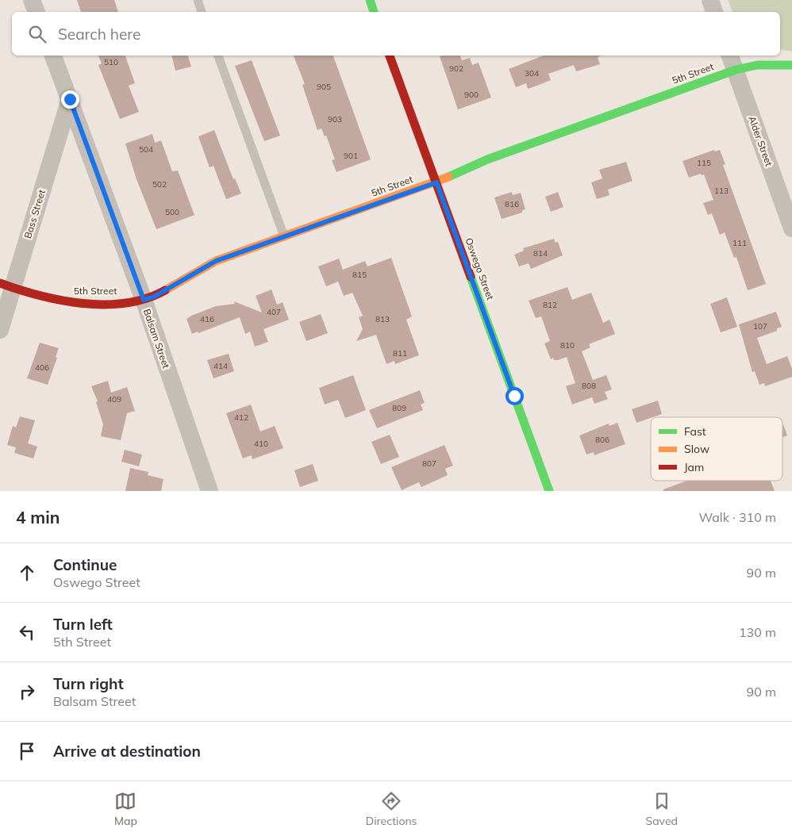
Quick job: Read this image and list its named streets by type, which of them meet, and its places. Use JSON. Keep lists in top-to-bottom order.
{
  "streets": {
    "street": [
      "5th Street",
      "Alder Street",
      "Bass Street",
      "Oswego Street",
      "Balsam Street"
    ]
  },
  "crossings": [
    ["5th Street", "Alder Street"],
    ["5th Street", "Bass Street"],
    ["5th Street", "Oswego Street"],
    ["5th Street", "Balsam Street"],
    ["Bass Street", "Balsam Street"]
  ],
  "house_numbers": [
    "510",
    "902",
    "304",
    "905",
    "900",
    "903",
    "504",
    "901",
    "115",
    "502",
    "113",
    "816",
    "500",
    "111",
    "814",
    "815",
    "812",
    "407",
    "416",
    "813",
    "107",
    "810",
    "811",
    "414",
    "406",
    "808",
    "409",
    "809",
    "412",
    "806",
    "410",
    "807"
  ],
  "legend": ["Fast", "Slow", "Jam"],
  "page": {
    "search": "Search here",
    "heading": ["4 min", "Walk · 310 m"],
    "list": [
      ["Continue", "Oswego Street", "90 m"],
      ["Turn left", "5th Street", "130 m"],
      ["Turn right", "Balsam Street", "90 m"],
      "Arrive at destination"
    ],
    "nav": ["Map", "Directions", "Saved"]
  }
}
